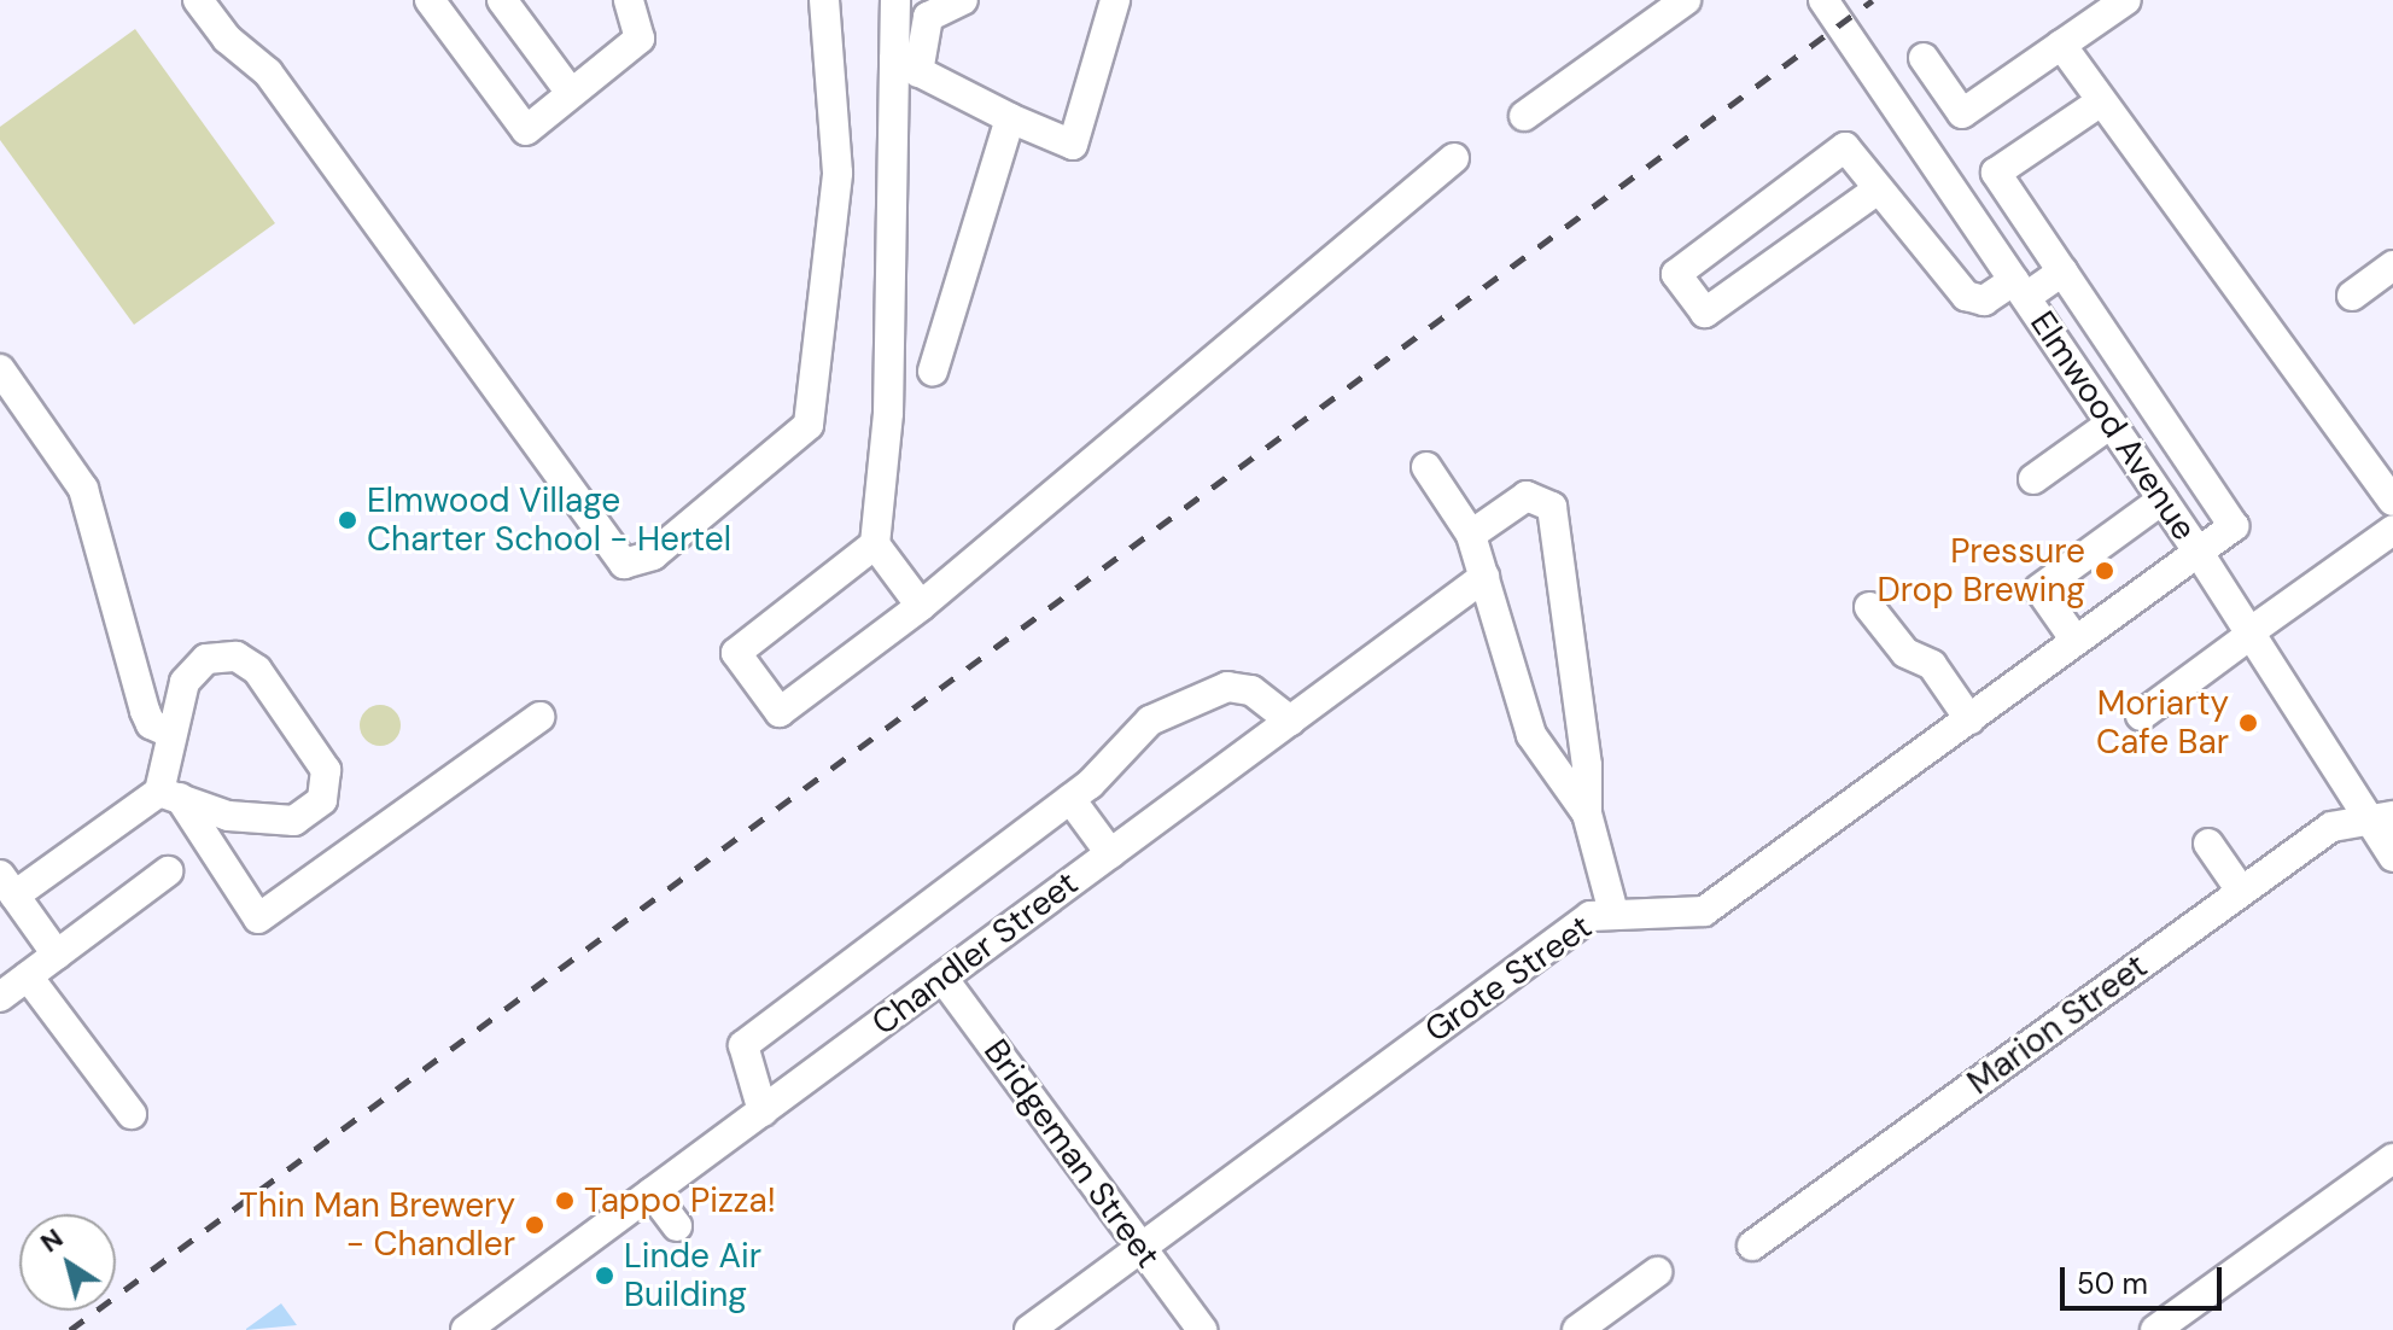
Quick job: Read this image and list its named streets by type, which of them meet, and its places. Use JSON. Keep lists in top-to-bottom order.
{
  "streets": {
    "street": [
      "Elmwood Avenue",
      "Chandler Street",
      "Grote Street",
      "Marion Street",
      "Bridgeman Street"
    ]
  },
  "crossings": [
    ["Elmwood Avenue", "Grote Street"],
    ["Elmwood Avenue", "Marion Street"],
    ["Chandler Street", "Bridgeman Street"],
    ["Grote Street", "Bridgeman Street"]
  ],
  "places": [
    "Elmwood Village Charter School - Hertel",
    "Pressure Drop Brewing",
    "Moriarty Cafe Bar",
    "Tappo Pizza!",
    "Thin Man Brewery - Chandler",
    "Linde Air Building"
  ],
  "scale_bar": "50 m",
  "north": "top left"
}
